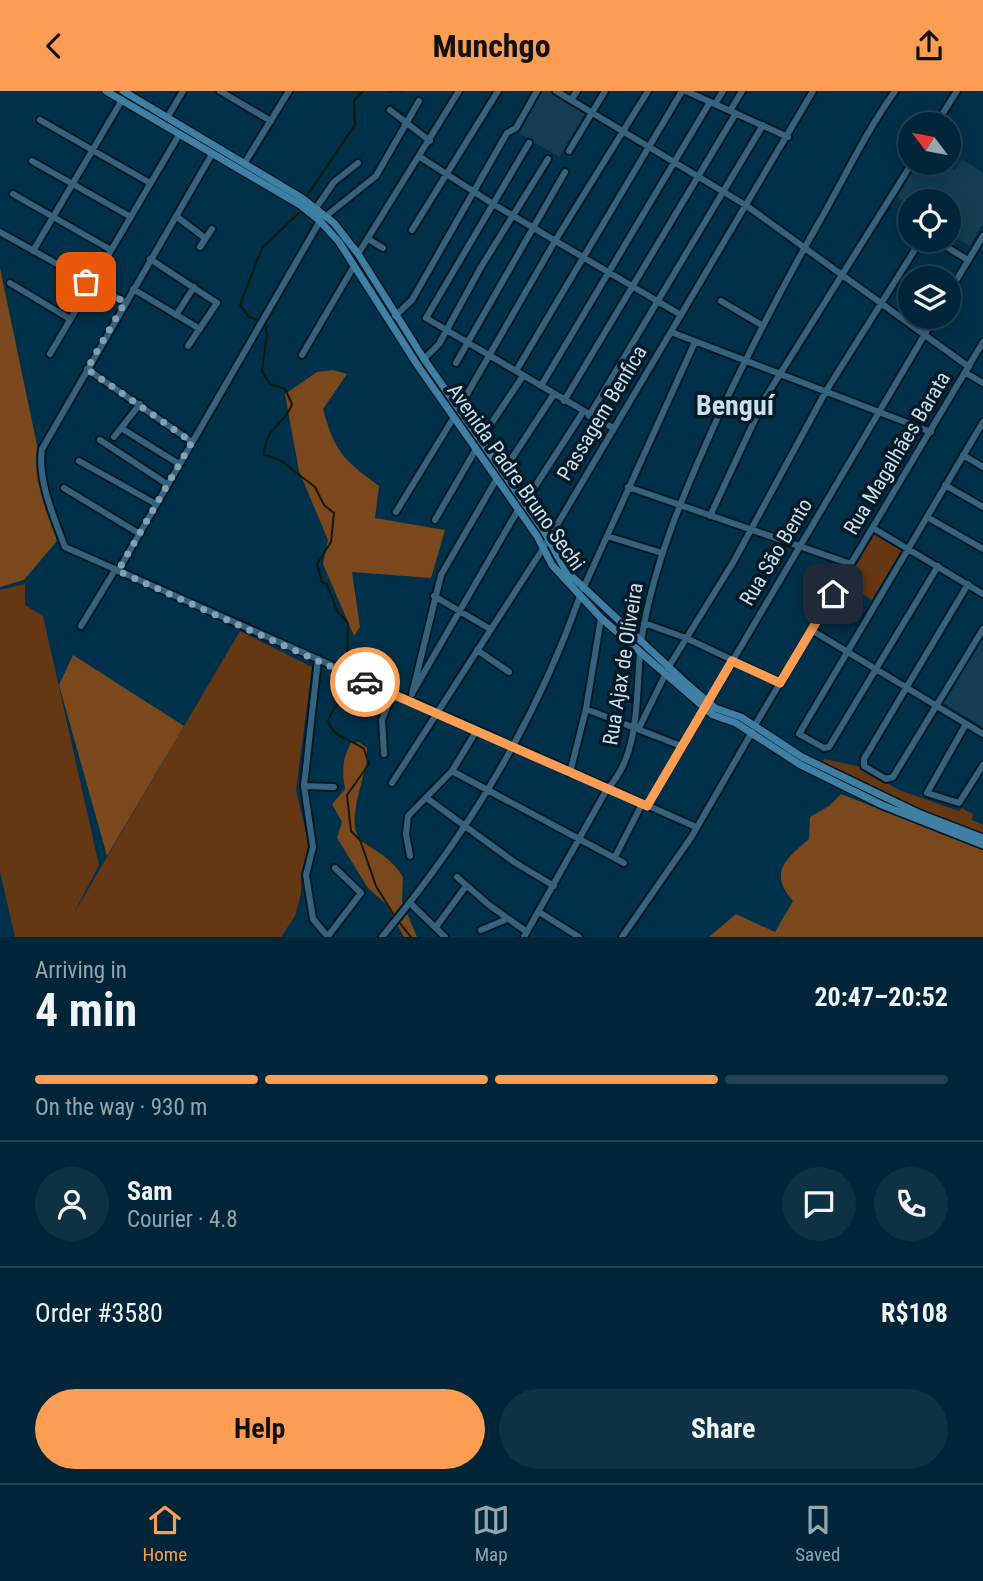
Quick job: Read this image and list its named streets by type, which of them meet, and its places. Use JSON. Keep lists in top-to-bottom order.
{
  "streets": {
    "main road": ["Avenida Padre Bruno Sechi", "Rua Ajax de Oliveira"],
    "street": ["Passagem Benfica", "Rua Magalhães Barata", "Rua São Bento"]
  },
  "crossings": [
    ["Passagem Benfica", "Avenida Padre Bruno Sechi"],
    ["Rua Magalhães Barata", "Avenida Padre Bruno Sechi"],
    ["Avenida Padre Bruno Sechi", "Rua São Bento"],
    ["Avenida Padre Bruno Sechi", "Rua Ajax de Oliveira"]
  ],
  "districts": ["Benguí"],
  "north": "top left",
  "page": {
    "header": "Munchgo",
    "heading": ["4 min", "Arriving in", "20:47–20:52"],
    "panel": [
      "Sam",
      "Courier · 4.8",
      "Order #3580",
      "R$108"
    ],
    "bar": "On the way · 930 m",
    "buttons": ["Help", "Share"],
    "tabs": ["Home", "Map", "Saved"]
  }
}
